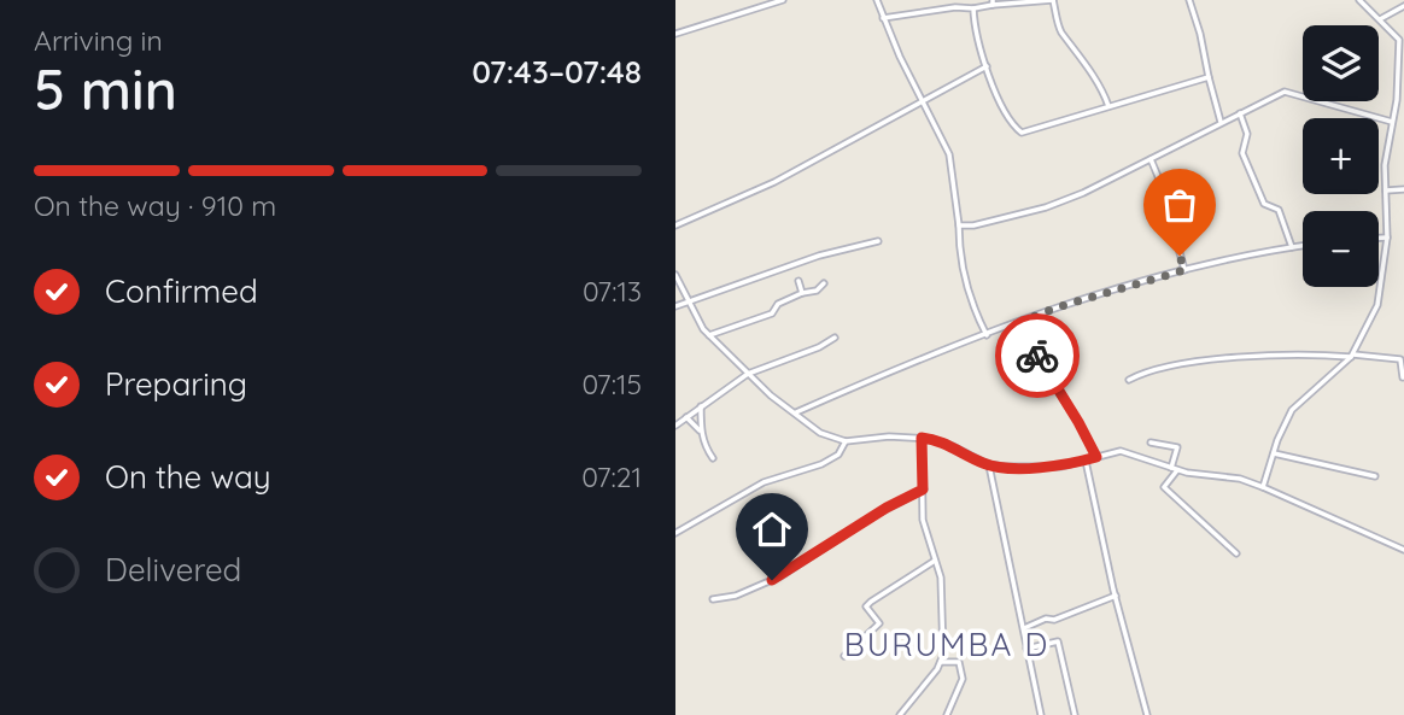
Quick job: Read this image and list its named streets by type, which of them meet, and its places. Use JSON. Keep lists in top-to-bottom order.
{
  "districts": ["BURUMBA D"],
  "page": {
    "heading": ["5 min", "Arriving in", "07:43–07:48"],
    "map_buttons": ["+", "−"],
    "bar": "On the way · 910 m",
    "list": [
      ["Confirmed", "07:13"],
      ["Preparing", "07:15"],
      ["On the way", "07:21"],
      "Delivered"
    ]
  }
}
